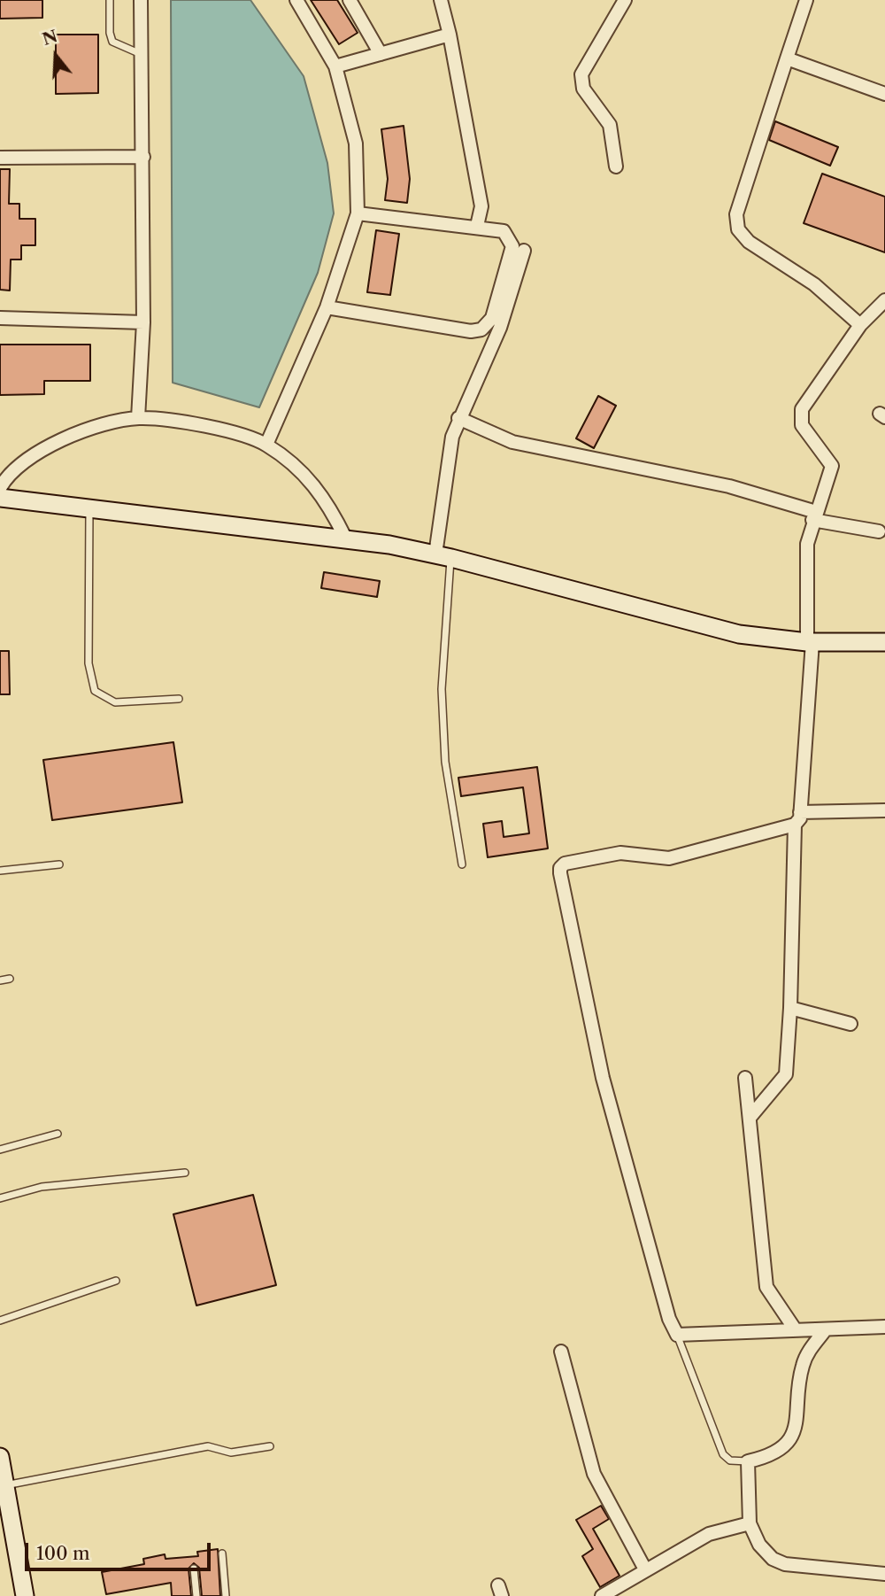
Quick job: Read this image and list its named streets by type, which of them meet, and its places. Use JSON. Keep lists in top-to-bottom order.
{
  "scale_bar": "100 m",
  "north": "top"
}
